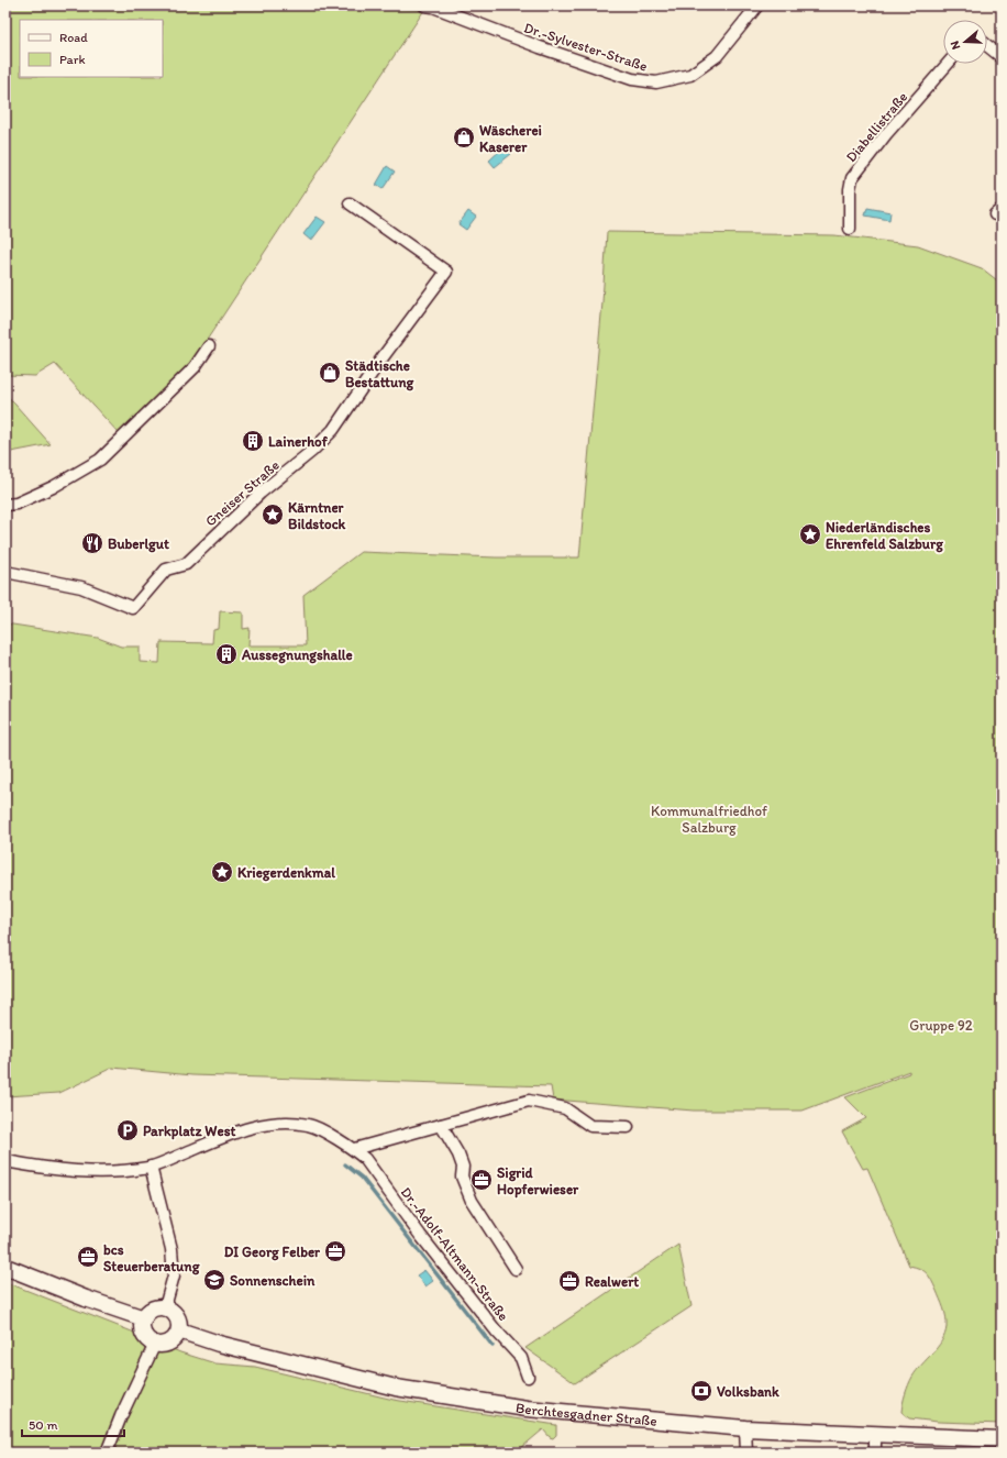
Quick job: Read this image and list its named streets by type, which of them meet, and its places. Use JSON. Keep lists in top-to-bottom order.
{
  "streets": {
    "main road": ["Berchtesgadner Straße"],
    "street": [
      "Dr.-Sylvester-Straße",
      "Diabellistraße",
      "Gneiser Straße",
      "Dr.-Adolf-Altmann-Straße"
    ]
  },
  "parks": ["Kommunalfriedhof Salzburg", "Gruppe 92"],
  "places": {
    "shop": ["Wäscherei Kaserer", "Städtische Bestattung"],
    "building": ["Lainerhof", "Aussegnungshalle"],
    "place": ["Kärntner Bildstock", "Niederländisches Ehrenfeld Salzburg", "Kriegerdenkmal"],
    "restaurant": ["Buberlgut"],
    "parking": ["Parkplatz West"],
    "office": [
      "Sigrid Hopferwieser",
      "DI Georg Felber",
      "bcs Steuerberatung",
      "Realwert"
    ],
    "school or university": ["Sonnenschein"],
    "bank": ["Volksbank"]
  },
  "legend": ["Road", "Park"],
  "scale_bar": "50 m",
  "north": "left"
}
